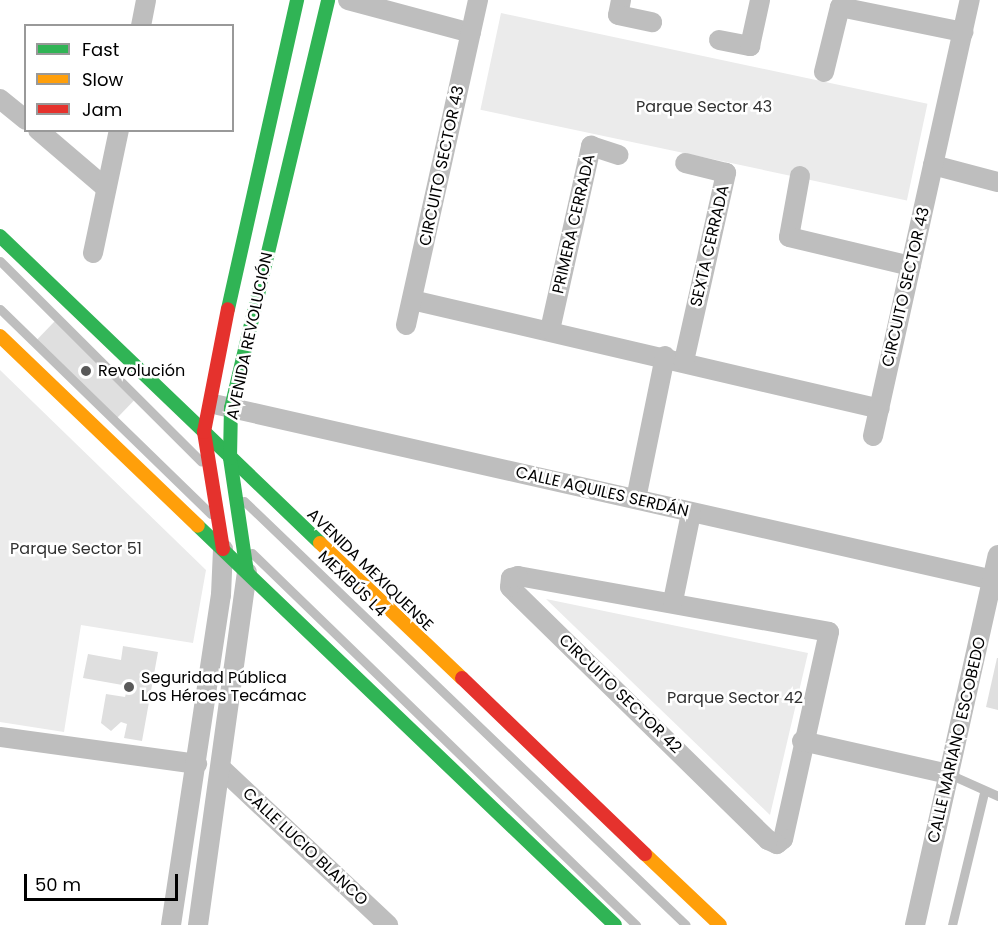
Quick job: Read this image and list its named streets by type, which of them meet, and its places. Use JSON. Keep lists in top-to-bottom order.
{
  "streets": {
    "main road": ["AVENIDA REVOLUCIÓN", "AVENIDA MEXIQUENSE"],
    "street": [
      "CIRCUITO SECTOR 43",
      "PRIMERA CERRADA",
      "SEXTA CERRADA",
      "CALLE AQUILES SERDÁN",
      "CIRCUITO SECTOR 42",
      "CALLE MARIANO ESCOBEDO",
      "CALLE LUCIO BLANCO"
    ],
    "lane": ["MEXIBÚS L4"]
  },
  "crossings": [
    ["AVENIDA REVOLUCIÓN", "CALLE AQUILES SERDÁN"],
    ["AVENIDA REVOLUCIÓN", "AVENIDA MEXIQUENSE"],
    ["AVENIDA REVOLUCIÓN", "MEXIBÚS L4"],
    ["AVENIDA REVOLUCIÓN", "CALLE LUCIO BLANCO"],
    ["CALLE AQUILES SERDÁN", "CALLE MARIANO ESCOBEDO"]
  ],
  "parks": ["Parque Sector 43", "Parque Sector 51", "Parque Sector 42"],
  "places": ["Revolución", "Seguridad Pública Los Héroes Tecámac"],
  "legend": ["Fast", "Slow", "Jam"],
  "scale_bar": "50 m"
}
